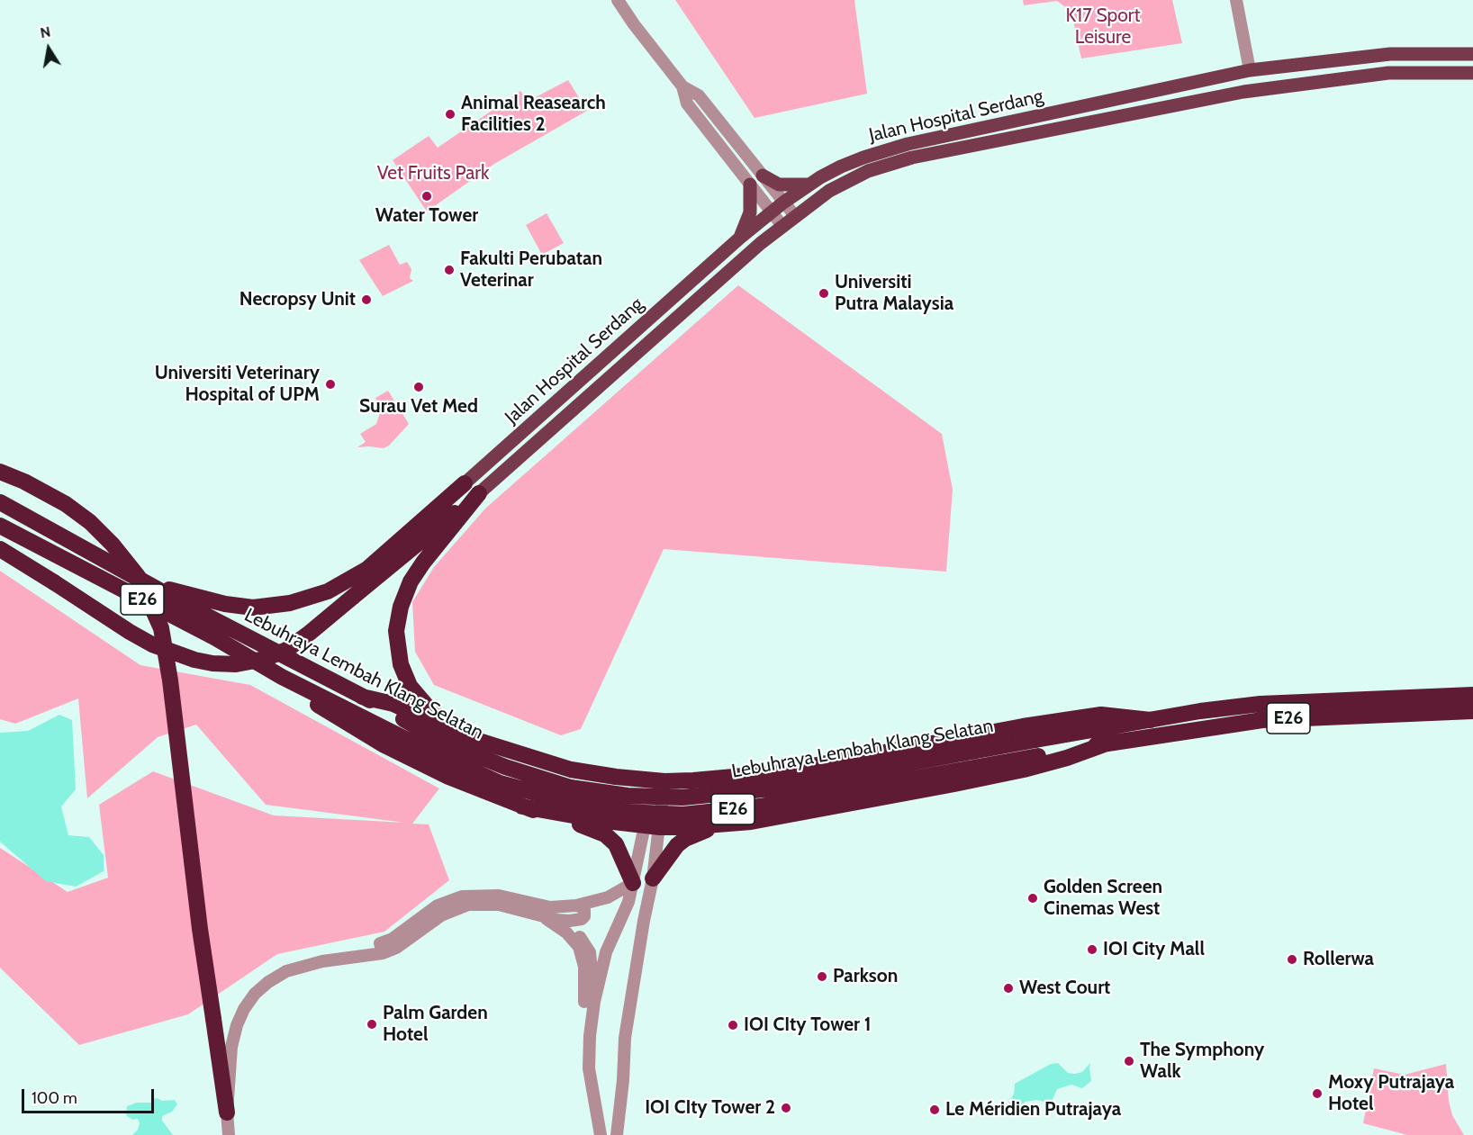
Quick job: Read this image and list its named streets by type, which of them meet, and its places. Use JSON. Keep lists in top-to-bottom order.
{
  "streets": {
    "highway": ["E26", "Lebuhraya Lembah Klang Selatan"],
    "main road": ["Jalan Hospital Serdang"]
  },
  "parks": ["K17 Sport Leisure", "Vet Fruits Park"],
  "places": [
    "Animal Reasearch Facilities 2",
    "Water Tower",
    "Fakulti Perubatan Veterinar",
    "Universiti Putra Malaysia",
    "Necropsy Unit",
    "Universiti Veterinary Hospital of UPM",
    "Surau Vet Med",
    "Golden Screen Cinemas West",
    "IOI City Mall",
    "Rollerwa",
    "Parkson",
    "West Court",
    "Palm Garden Hotel",
    "IOI CIty Tower 1",
    "The Symphony Walk",
    "Moxy Putrajaya Hotel",
    "IOI CIty Tower 2",
    "Le Méridien Putrajaya"
  ],
  "scale_bar": "100 m",
  "north": "top"
}
